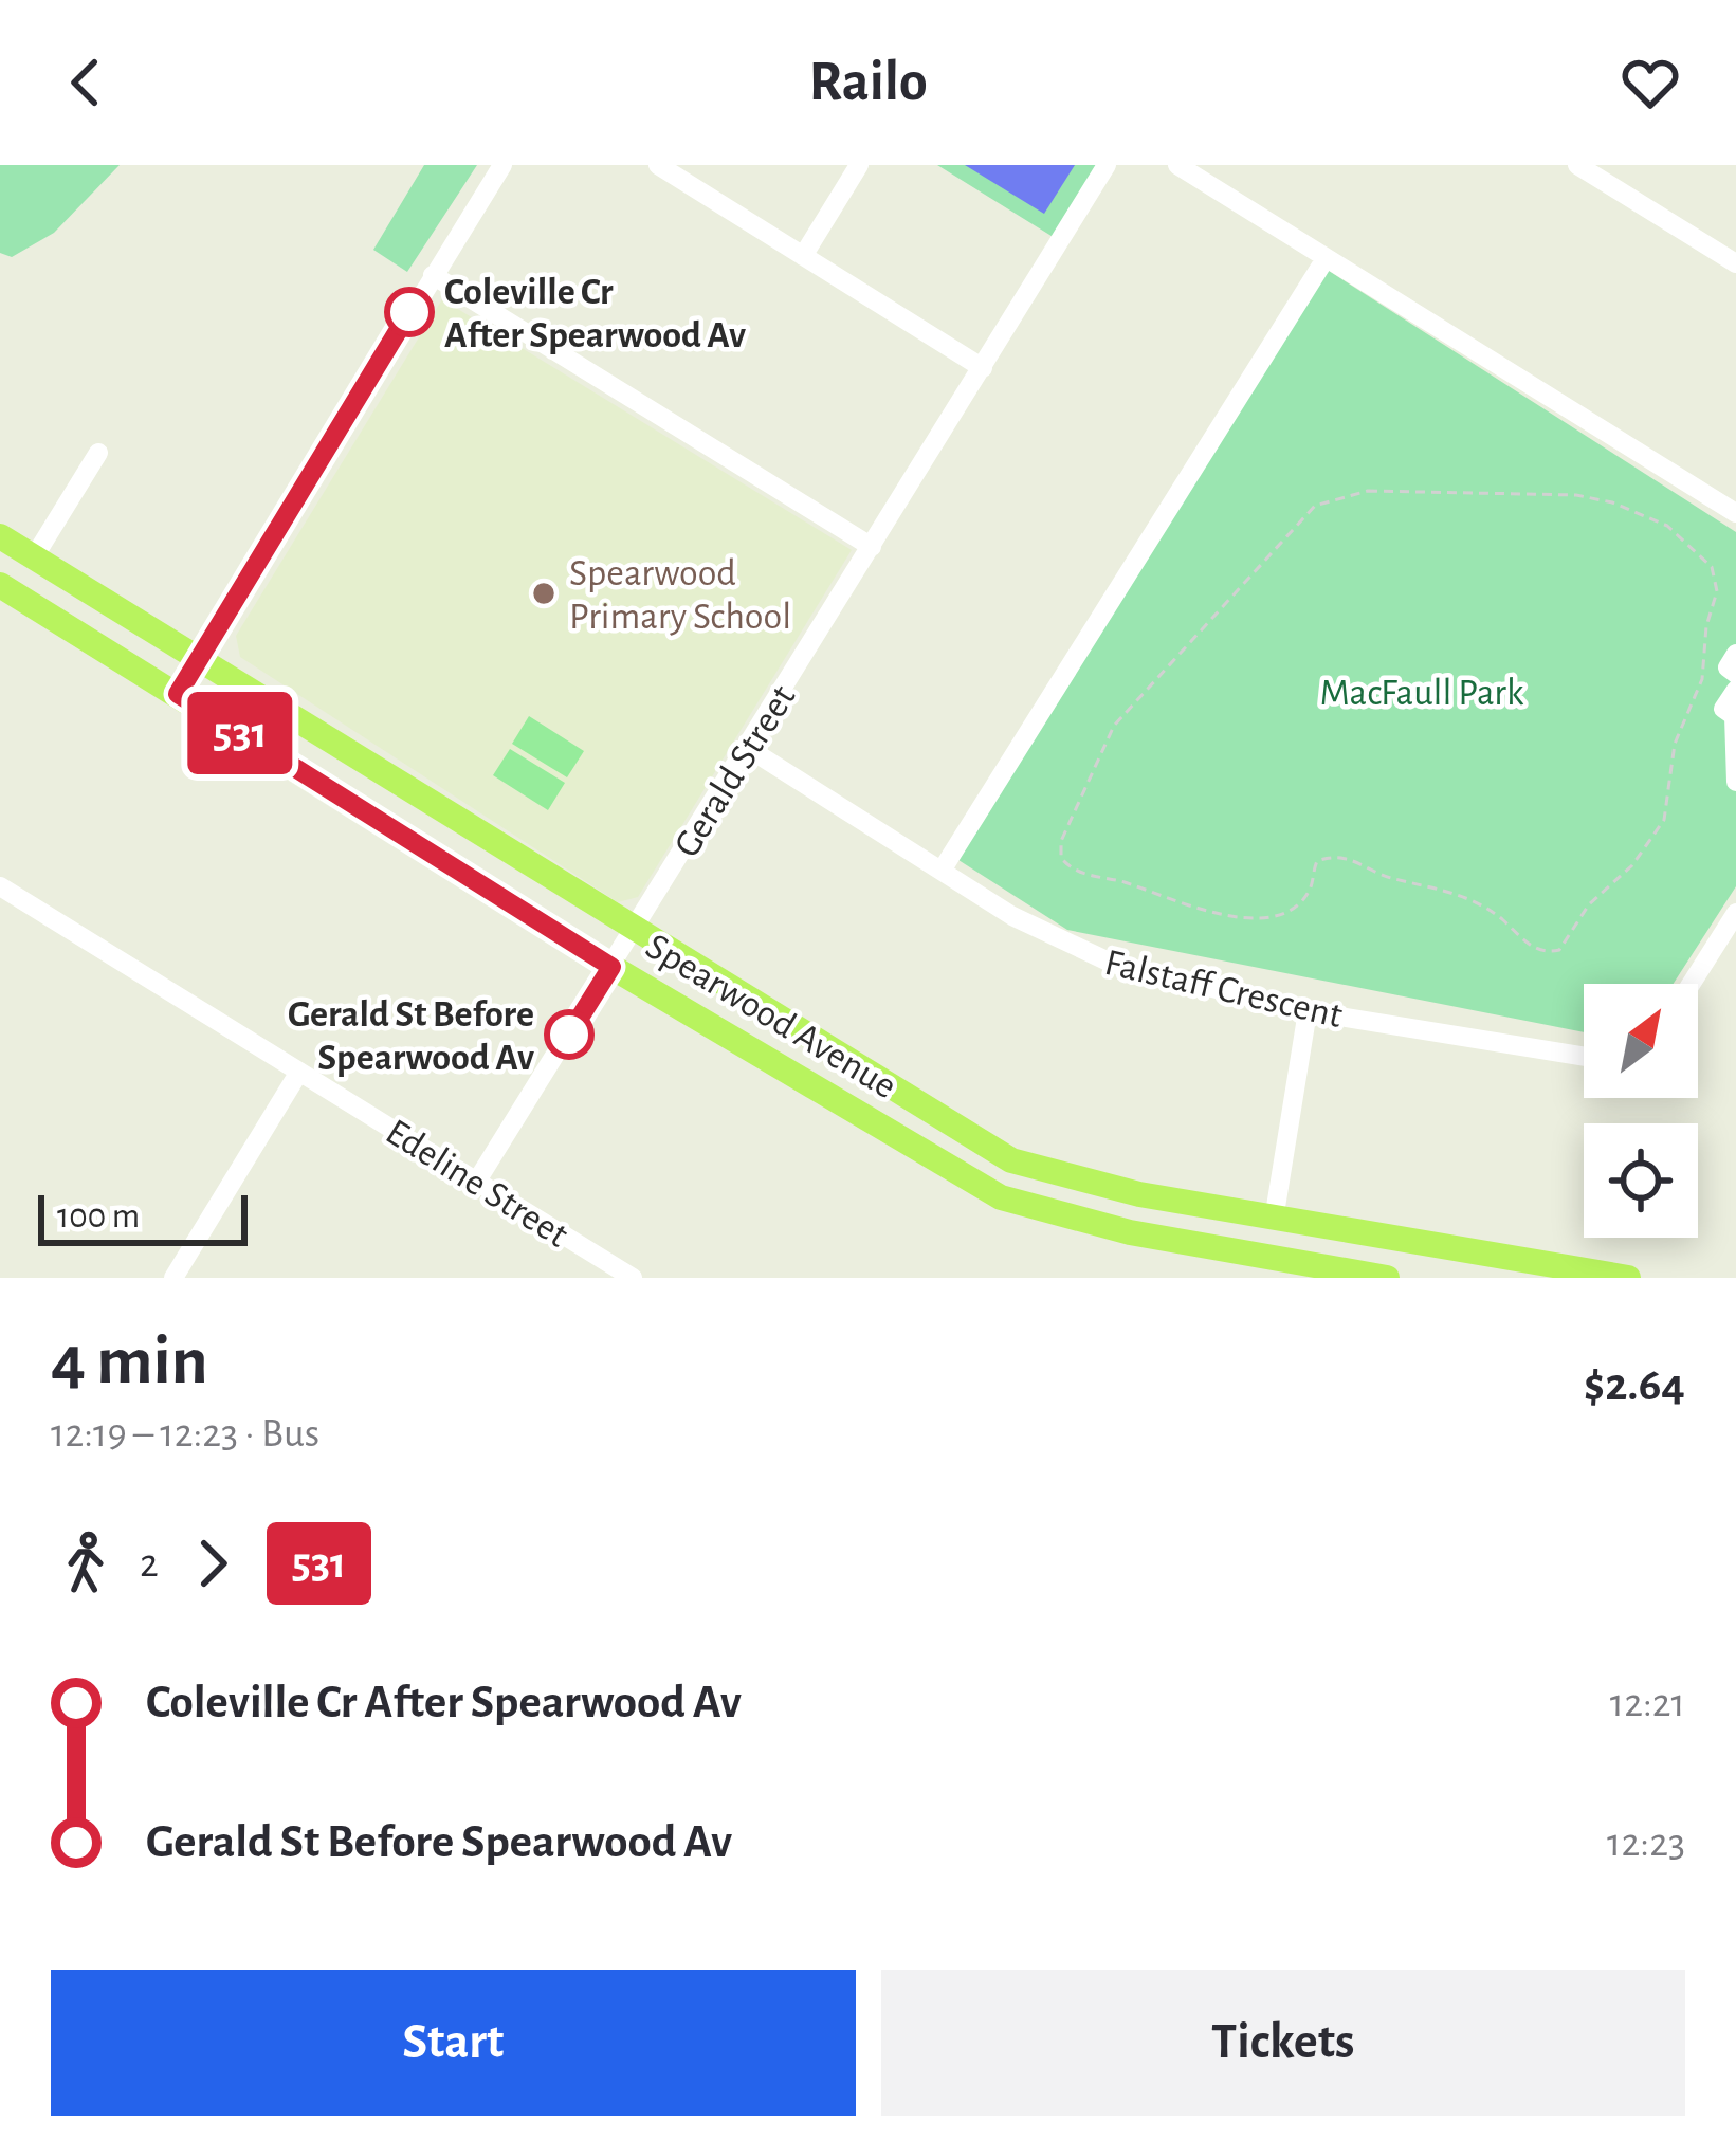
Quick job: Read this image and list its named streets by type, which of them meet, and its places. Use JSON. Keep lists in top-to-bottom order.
{
  "streets": {
    "main road": ["Spearwood Avenue"],
    "street": ["Gerald Street", "Falstaff Crescent", "Edeline Street"]
  },
  "crossings": [
    ["Gerald Street", "Falstaff Crescent"],
    ["Gerald Street", "Spearwood Avenue"],
    ["Gerald Street", "Edeline Street"]
  ],
  "parks": ["MacFaull Park"],
  "places": ["Coleville Cr After Spearwood Av", "Spearwood Primary School", "Gerald St Before Spearwood Av"],
  "lines": ["bus line 531"],
  "scale_bar": "100 m",
  "north": "top right",
  "page": {
    "header": "Railo",
    "on_map": "531",
    "scale": "100 m",
    "heading": ["4 min", "12:19 – 12:23 · Bus", "$2.64"],
    "legs": ["2", "531"],
    "list": [
      {
        "name": "Coleville Cr After Spearwood Av",
        "value": "12:21"
      },
      {
        "name": "Gerald St Before Spearwood Av",
        "value": "12:23"
      }
    ],
    "buttons": ["Start", "Tickets"]
  }
}
